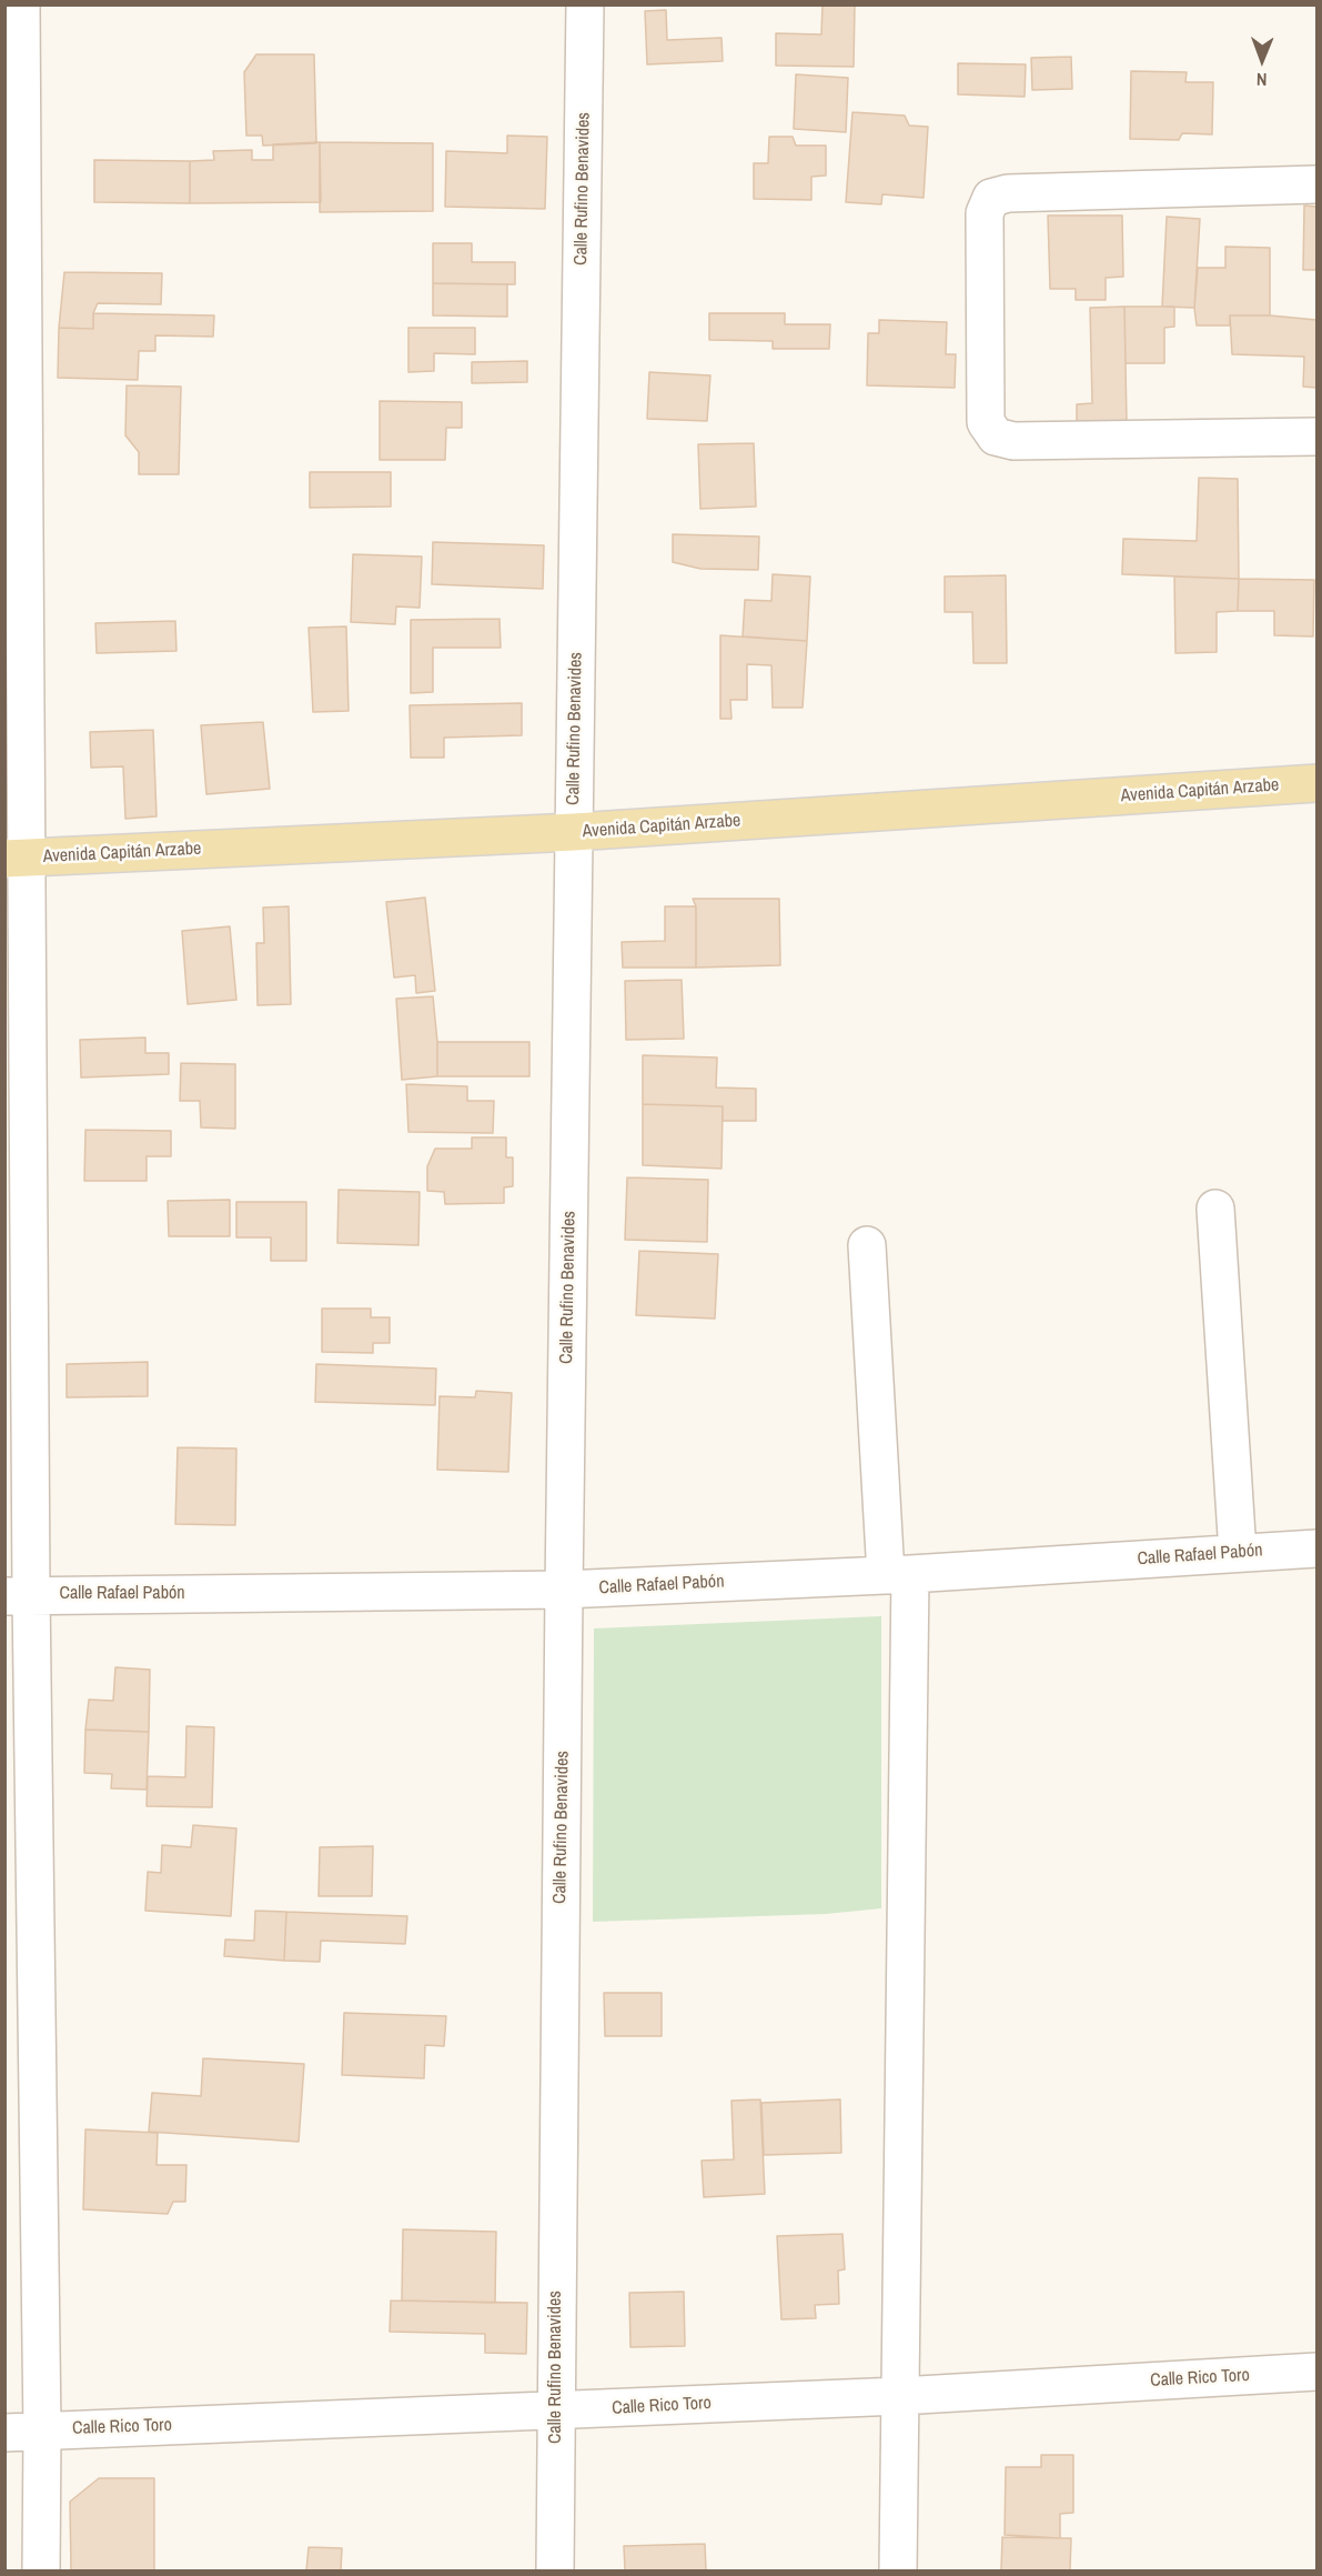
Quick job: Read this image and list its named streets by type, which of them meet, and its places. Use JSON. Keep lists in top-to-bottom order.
{
  "streets": {
    "main road": ["Avenida Capitán Arzabe"],
    "street": ["Calle Rufino Benavides", "Calle Rafael Pabón", "Calle Rico Toro"]
  },
  "crossings": [
    ["Calle Rufino Benavides", "Avenida Capitán Arzabe"],
    ["Calle Rufino Benavides", "Calle Rafael Pabón"],
    ["Calle Rufino Benavides", "Calle Rico Toro"]
  ],
  "north": "bottom"
}
